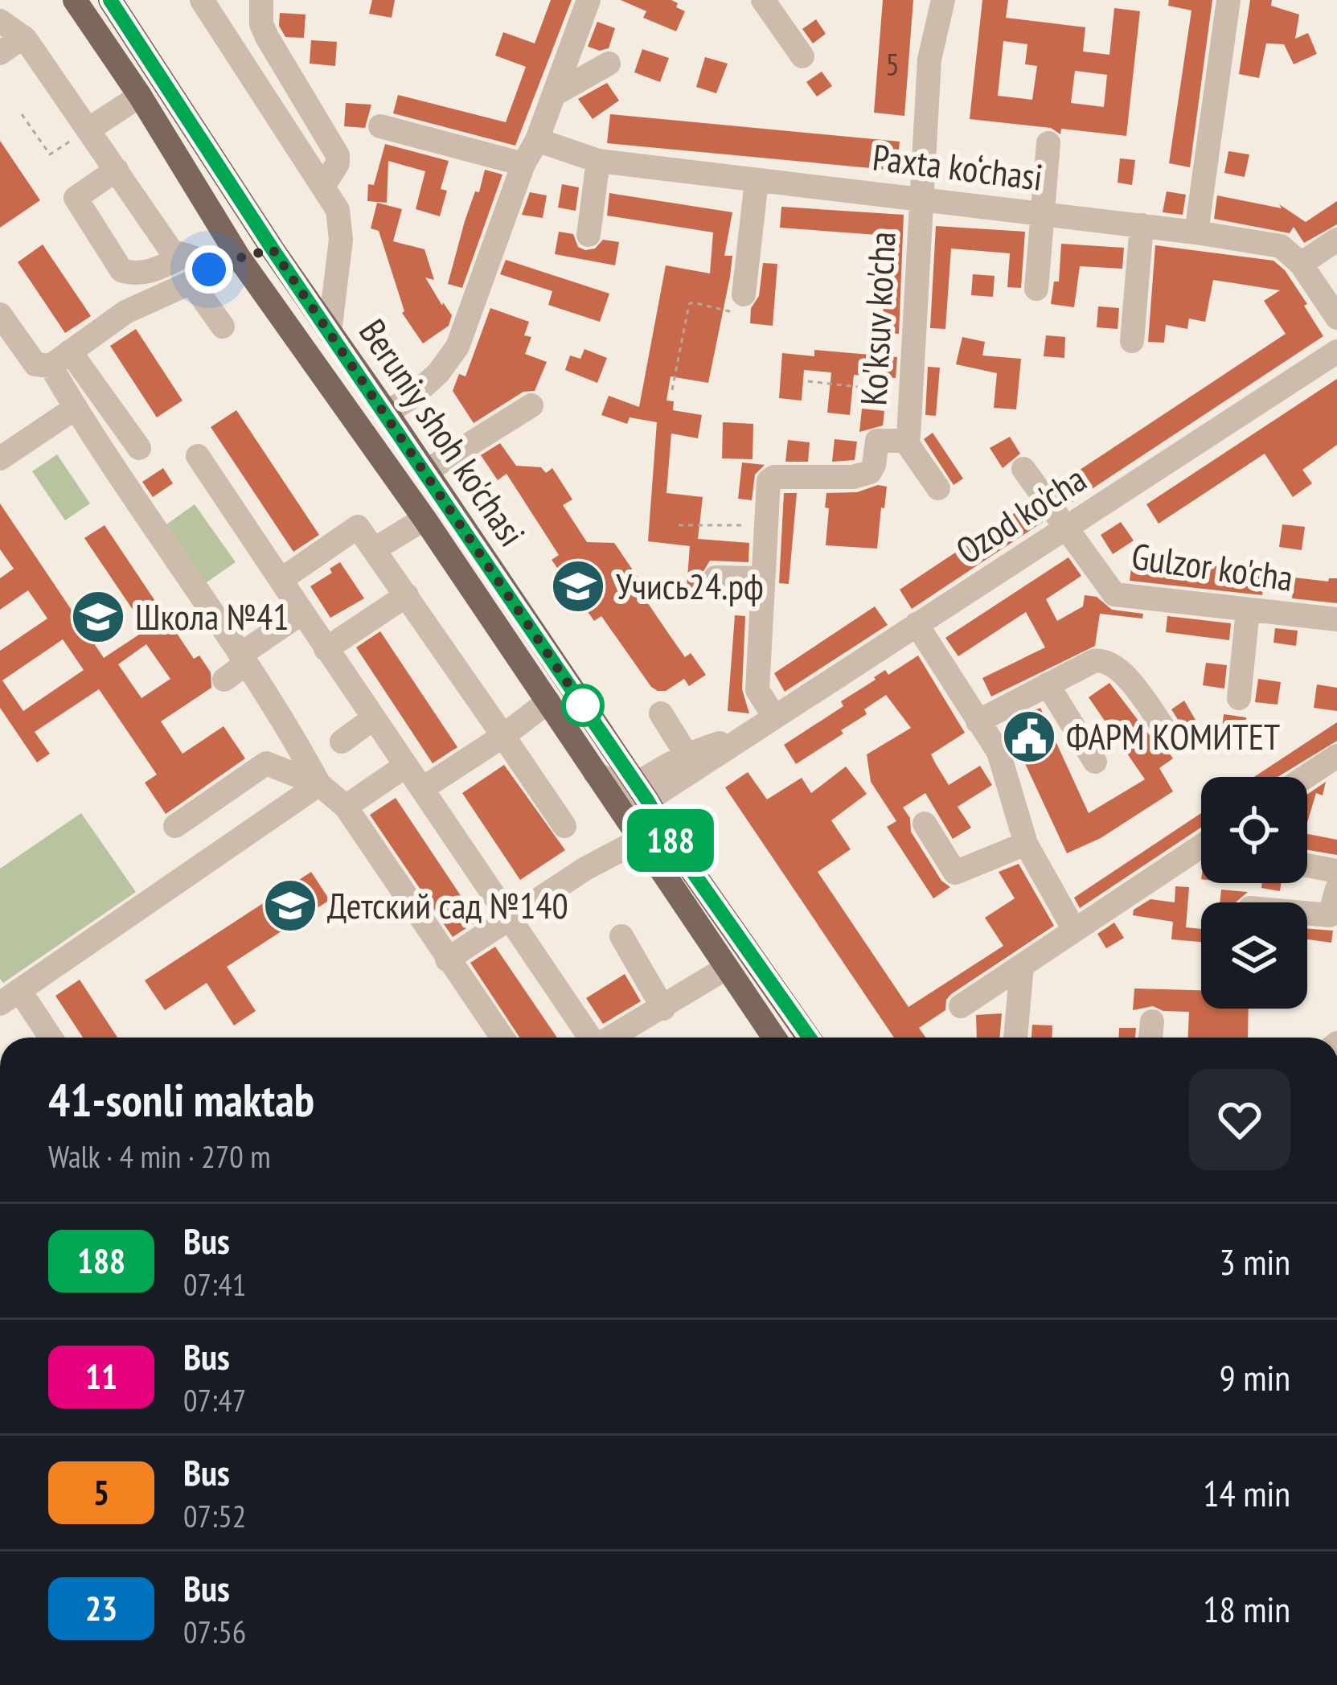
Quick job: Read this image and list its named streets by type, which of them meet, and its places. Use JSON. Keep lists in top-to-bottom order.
{
  "streets": {
    "main road": ["Beruniy shoh ko'chasi"],
    "street": [
      "Paxta ko‘chasi",
      "Ko'ksuv ko'cha",
      "Ozod ko'cha",
      "Gulzor ko'cha"
    ]
  },
  "crossings": [
    ["Paxta ko‘chasi", "Ko'ksuv ko'cha"],
    ["Ko'ksuv ko'cha", "Ozod ko'cha"],
    ["Beruniy shoh ko'chasi", "Ozod ko'cha"],
    ["Ozod ko'cha", "Gulzor ko'cha"]
  ],
  "places": {
    "school or university": ["Учись24.рф", "Школа №41", "Детский сад №140"],
    "public building": ["ФАРМ КОМИТЕТ"]
  },
  "lines": ["bus line 188"],
  "house_numbers": ["5"],
  "page": {
    "on_map": "188",
    "heading": ["41-sonli maktab", "Walk · 4 min · 270 m"],
    "list": [
      {
        "mark": "188",
        "name": "Bus",
        "note": "07:41",
        "value": "3 min"
      },
      {
        "mark": "11",
        "name": "Bus",
        "note": "07:47",
        "value": "9 min"
      },
      {
        "mark": "5",
        "name": "Bus",
        "note": "07:52",
        "value": "14 min"
      },
      {
        "mark": "23",
        "name": "Bus",
        "note": "07:56",
        "value": "18 min"
      }
    ]
  }
}
